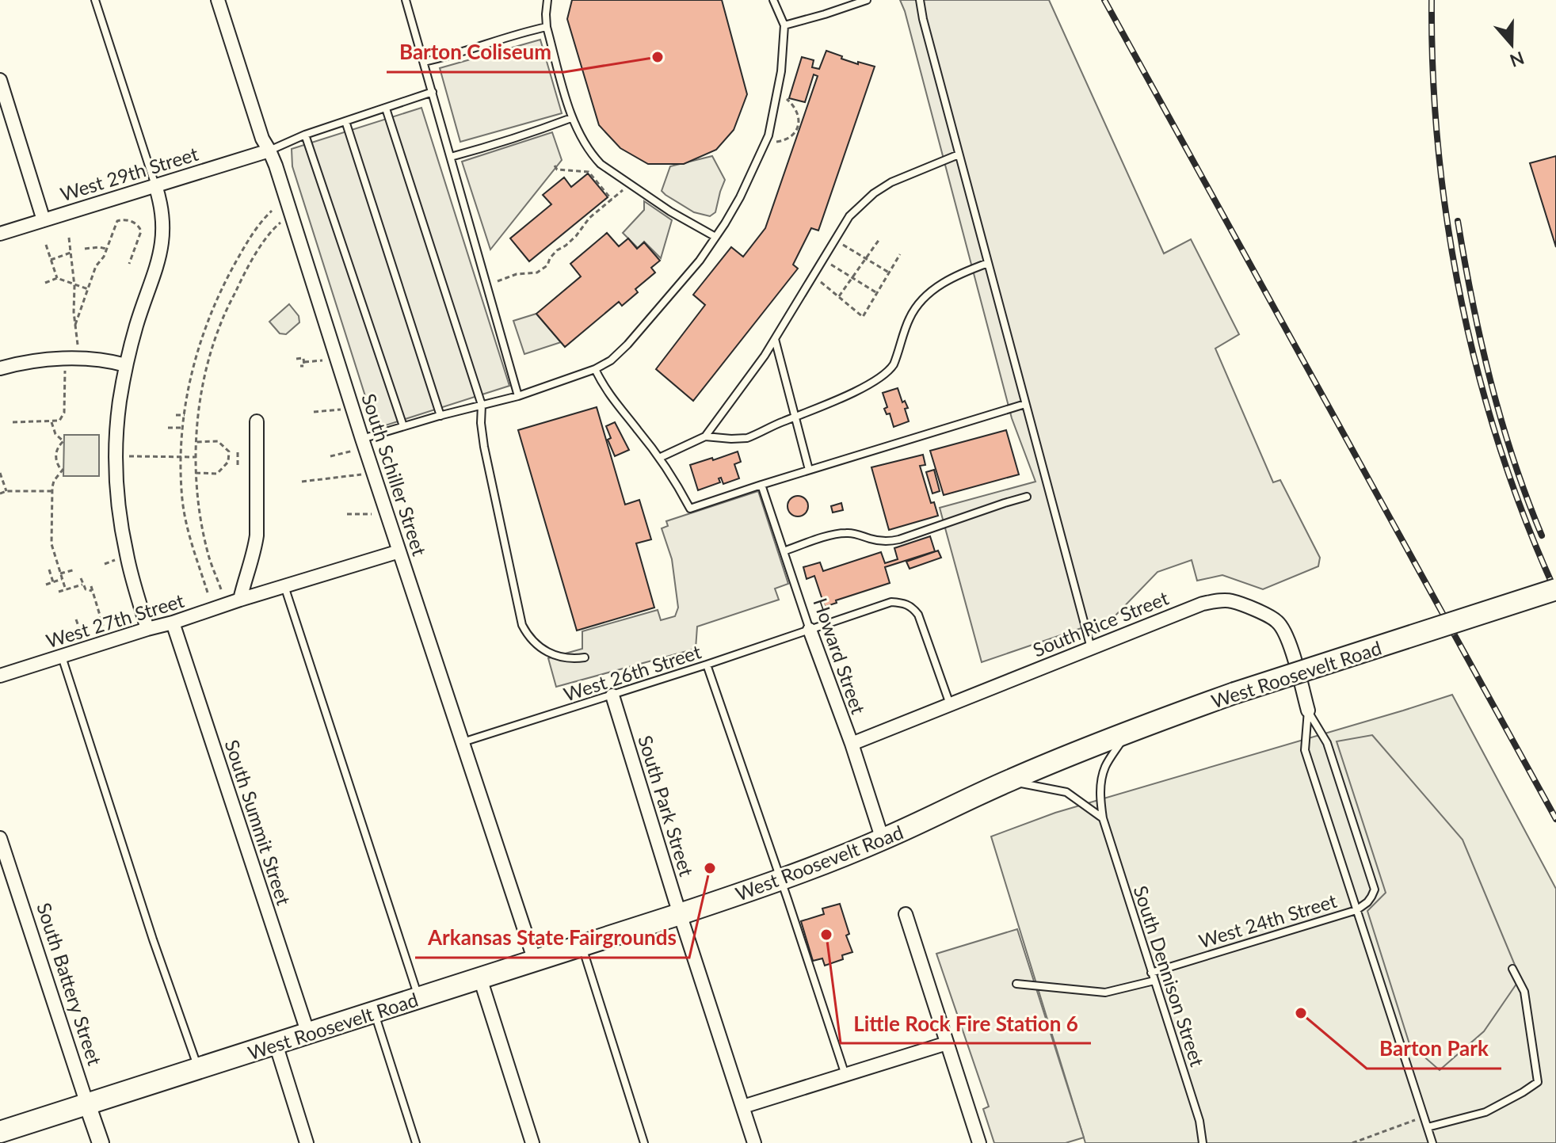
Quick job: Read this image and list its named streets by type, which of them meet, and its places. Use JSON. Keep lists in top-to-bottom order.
{
  "streets": {
    "main road": ["West Roosevelt Road"],
    "street": [
      "West 29th Street",
      "South Schiller Street",
      "West 27th Street",
      "South Rice Street",
      "Howard Street",
      "South Park Street",
      "South Summit Street",
      "South Battery Street"
    ],
    "lane": ["West 26th Street", "West 24th Street", "South Dennison Street"]
  },
  "crossings": [
    ["West 29th Street", "South Schiller Street"],
    ["South Schiller Street", "West 27th Street"],
    ["South Schiller Street", "West 26th Street"],
    ["South Schiller Street", "West Roosevelt Road"],
    ["West 27th Street", "South Summit Street"],
    ["South Rice Street", "Howard Street"],
    ["South Rice Street", "West 26th Street"],
    ["South Rice Street", "West 24th Street"],
    ["Howard Street", "West 26th Street"],
    ["Howard Street", "West Roosevelt Road"],
    ["West 26th Street", "South Park Street"],
    ["West Roosevelt Road", "South Park Street"],
    ["West Roosevelt Road", "South Summit Street"],
    ["West Roosevelt Road", "South Dennison Street"],
    ["West Roosevelt Road", "South Battery Street"],
    ["West 24th Street", "South Dennison Street"]
  ],
  "places": [
    "Barton Coliseum",
    "Arkansas State Fairgrounds",
    "Little Rock Fire Station 6",
    "Barton Park"
  ],
  "north": "bottom"
}
